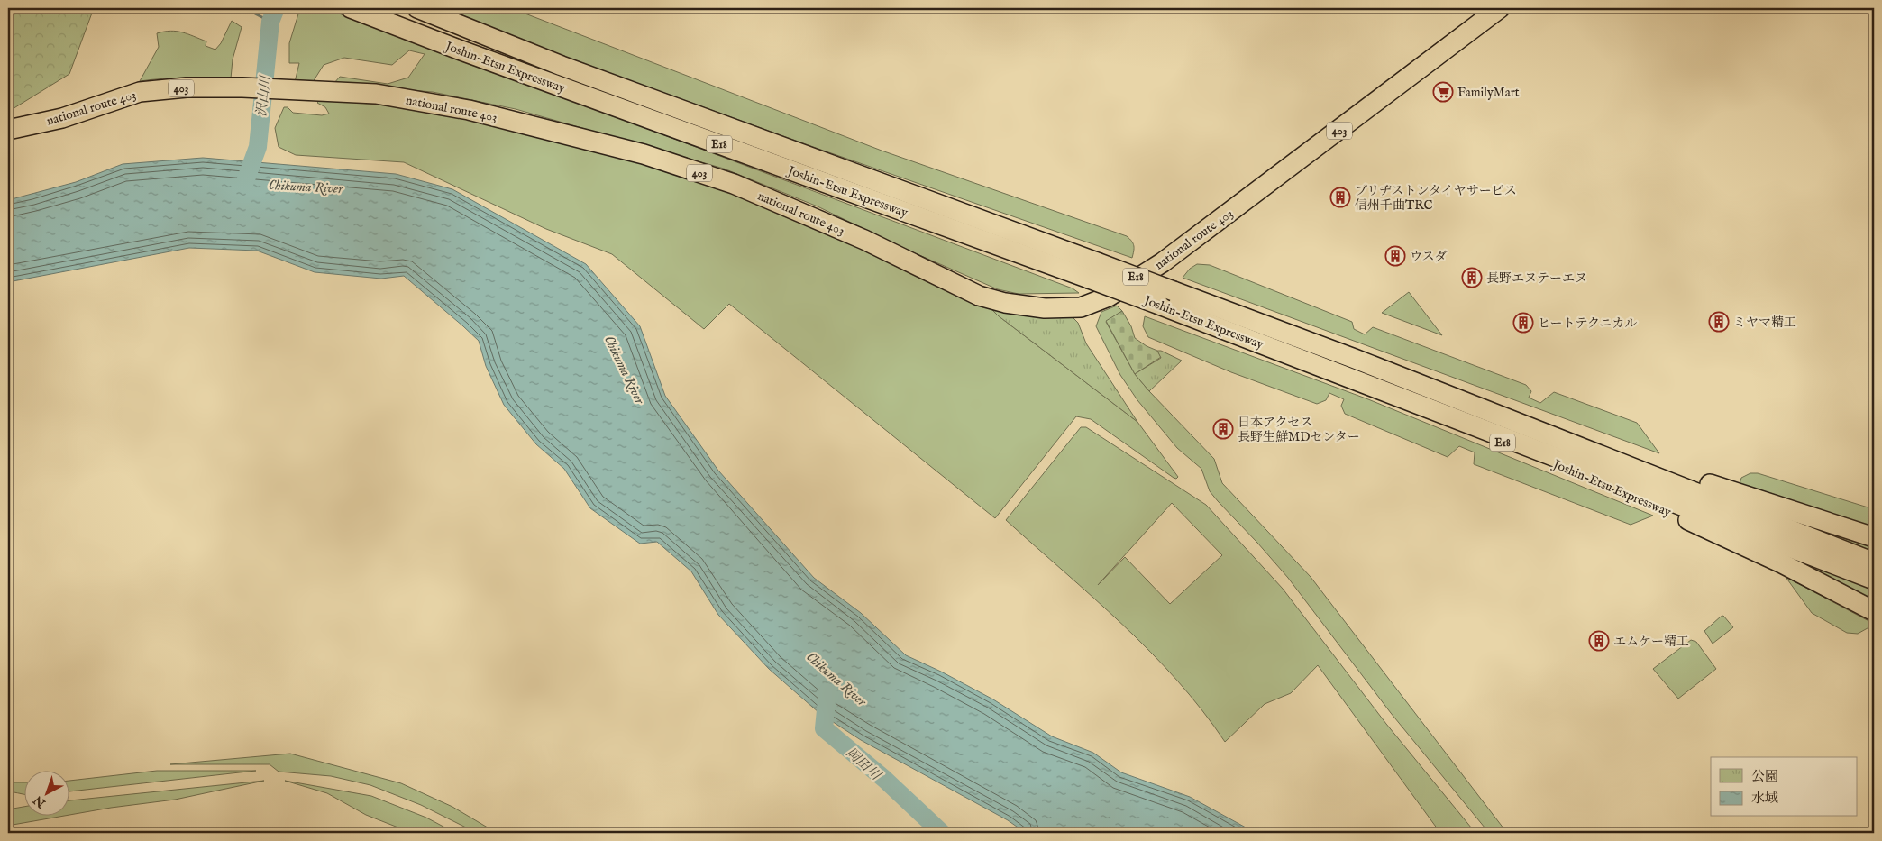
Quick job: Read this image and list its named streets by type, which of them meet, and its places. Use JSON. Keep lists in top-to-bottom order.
{
  "streets": {
    "highway": [
      "Joshin-Etsu Expressway",
      "403",
      "national route 403",
      "E18"
    ]
  },
  "water": ["沢山川", "Chikuma River", "岡田川"],
  "places": {
    "supermarket": ["FamilyMart"],
    "building": [
      "ブリヂストンタイヤサービス 信州千曲TRC",
      "ウスダ",
      "長野エヌテーエヌ",
      "ミヤマ精工",
      "ヒートテクニカル",
      "日本アクセス 長野生鮮MDセンター",
      "エムケー精工"
    ]
  },
  "legend": ["公園", "水域"],
  "north": "bottom left"
}
